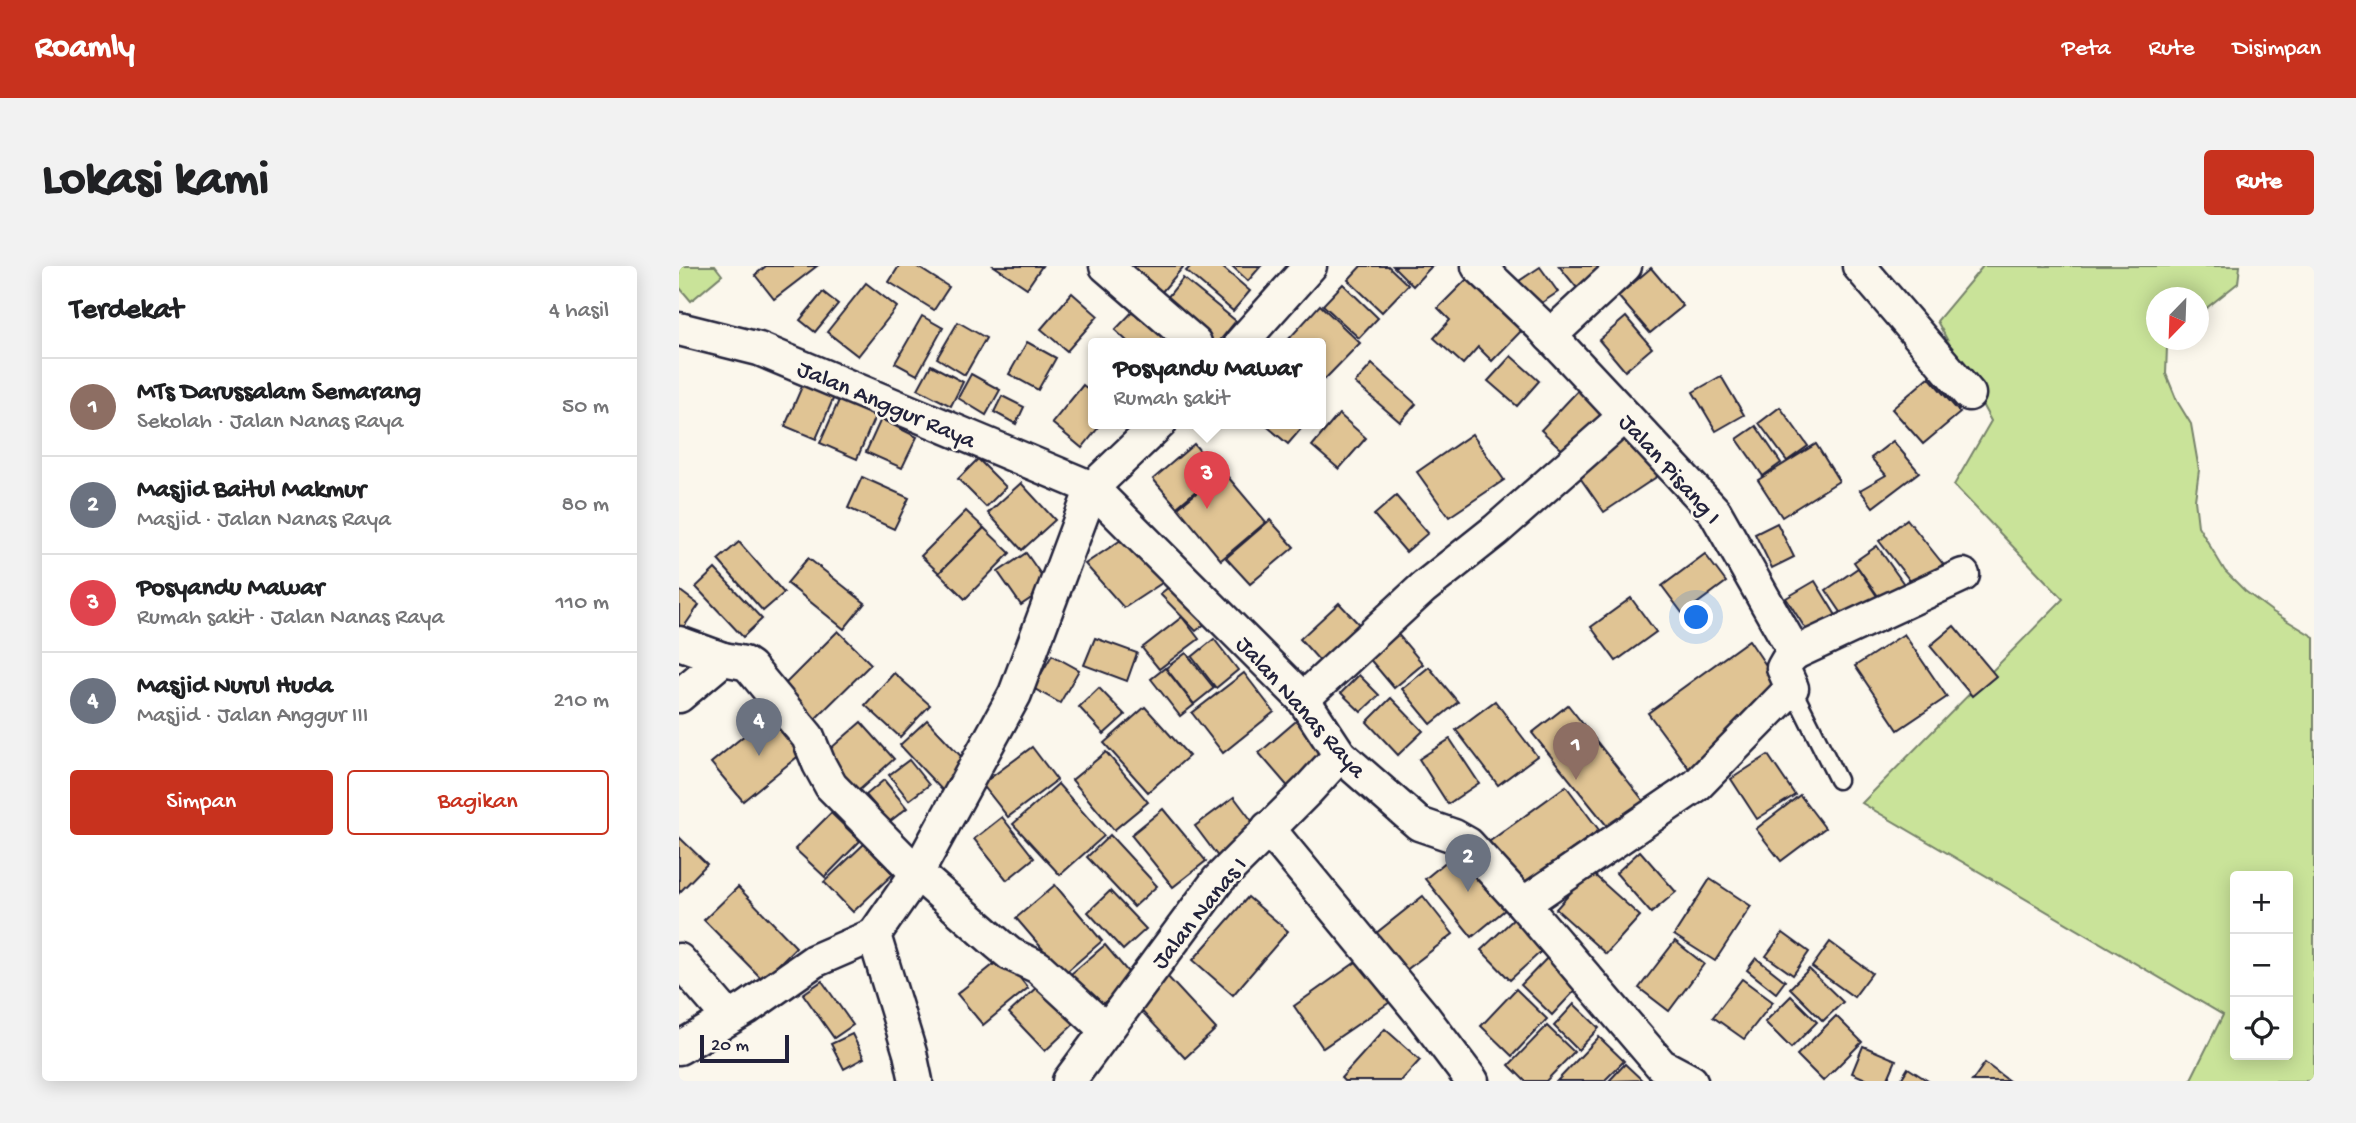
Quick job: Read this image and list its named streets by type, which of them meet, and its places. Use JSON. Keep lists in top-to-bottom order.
{
  "streets": {
    "street": [
      "Jalan Anggur Raya",
      "Jalan Pisang I",
      "Jalan Nanas Raya",
      "Jalan Nanas I"
    ]
  },
  "crossings": [
    ["Jalan Anggur Raya", "Jalan Nanas Raya"],
    ["Jalan Nanas Raya", "Jalan Nanas I"]
  ],
  "scale_bar": "20 m",
  "north": "bottom left",
  "page": {
    "header": "Roamly",
    "nav": ["Peta", "Rute", "Disimpan"],
    "buttons": [
      "Rute",
      ["Simpan", "Bagikan"]
    ],
    "title": "Lokasi kami",
    "heading": ["Terdekat", "4 hasil"],
    "popup": ["Posyandu Mawar", "Rumah sakit"],
    "list": [
      {
        "mark": "1",
        "name": "MTs Darussalam Semarang",
        "note": "Sekolah · Jalan Nanas Raya",
        "value": "50 m"
      },
      {
        "mark": "2",
        "name": "Masjid Baitul Makmur",
        "note": "Masjid · Jalan Nanas Raya",
        "value": "80 m"
      },
      {
        "mark": "3",
        "name": "Posyandu Mawar",
        "note": "Rumah sakit · Jalan Nanas Raya",
        "value": "110 m"
      },
      {
        "mark": "4",
        "name": "Masjid Nurul Huda",
        "note": "Masjid · Jalan Anggur III",
        "value": "210 m"
      }
    ],
    "pins": [
      "3",
      "4",
      "1",
      "2"
    ],
    "map_buttons": ["+", "−"],
    "scale": "20 m"
  }
}
